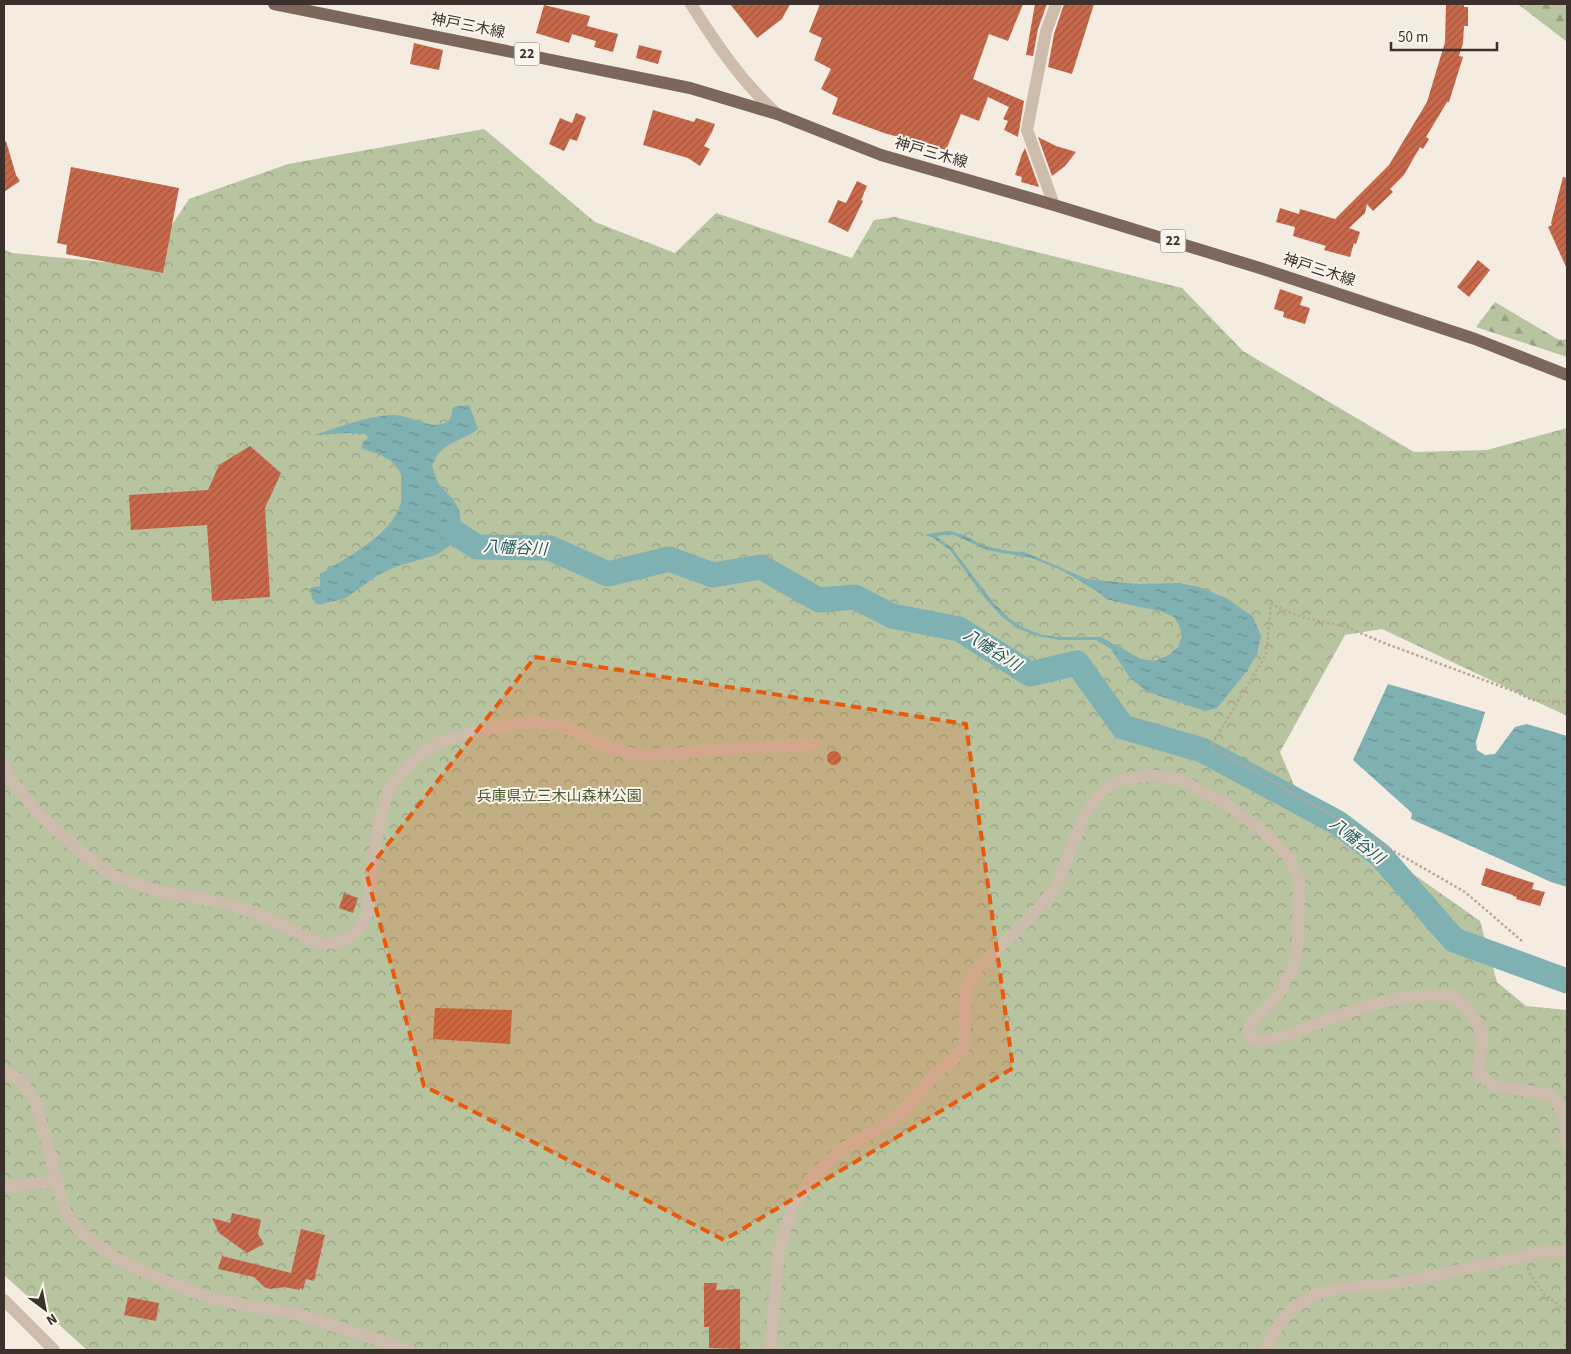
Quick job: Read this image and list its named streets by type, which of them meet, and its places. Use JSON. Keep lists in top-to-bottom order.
{
  "streets": {
    "main road": ["神戸三木線", "22"]
  },
  "water": ["八幡谷川"],
  "parks": ["兵庫県立三木山森林公園"],
  "scale_bar": "50 m",
  "north": "bottom right"
}
